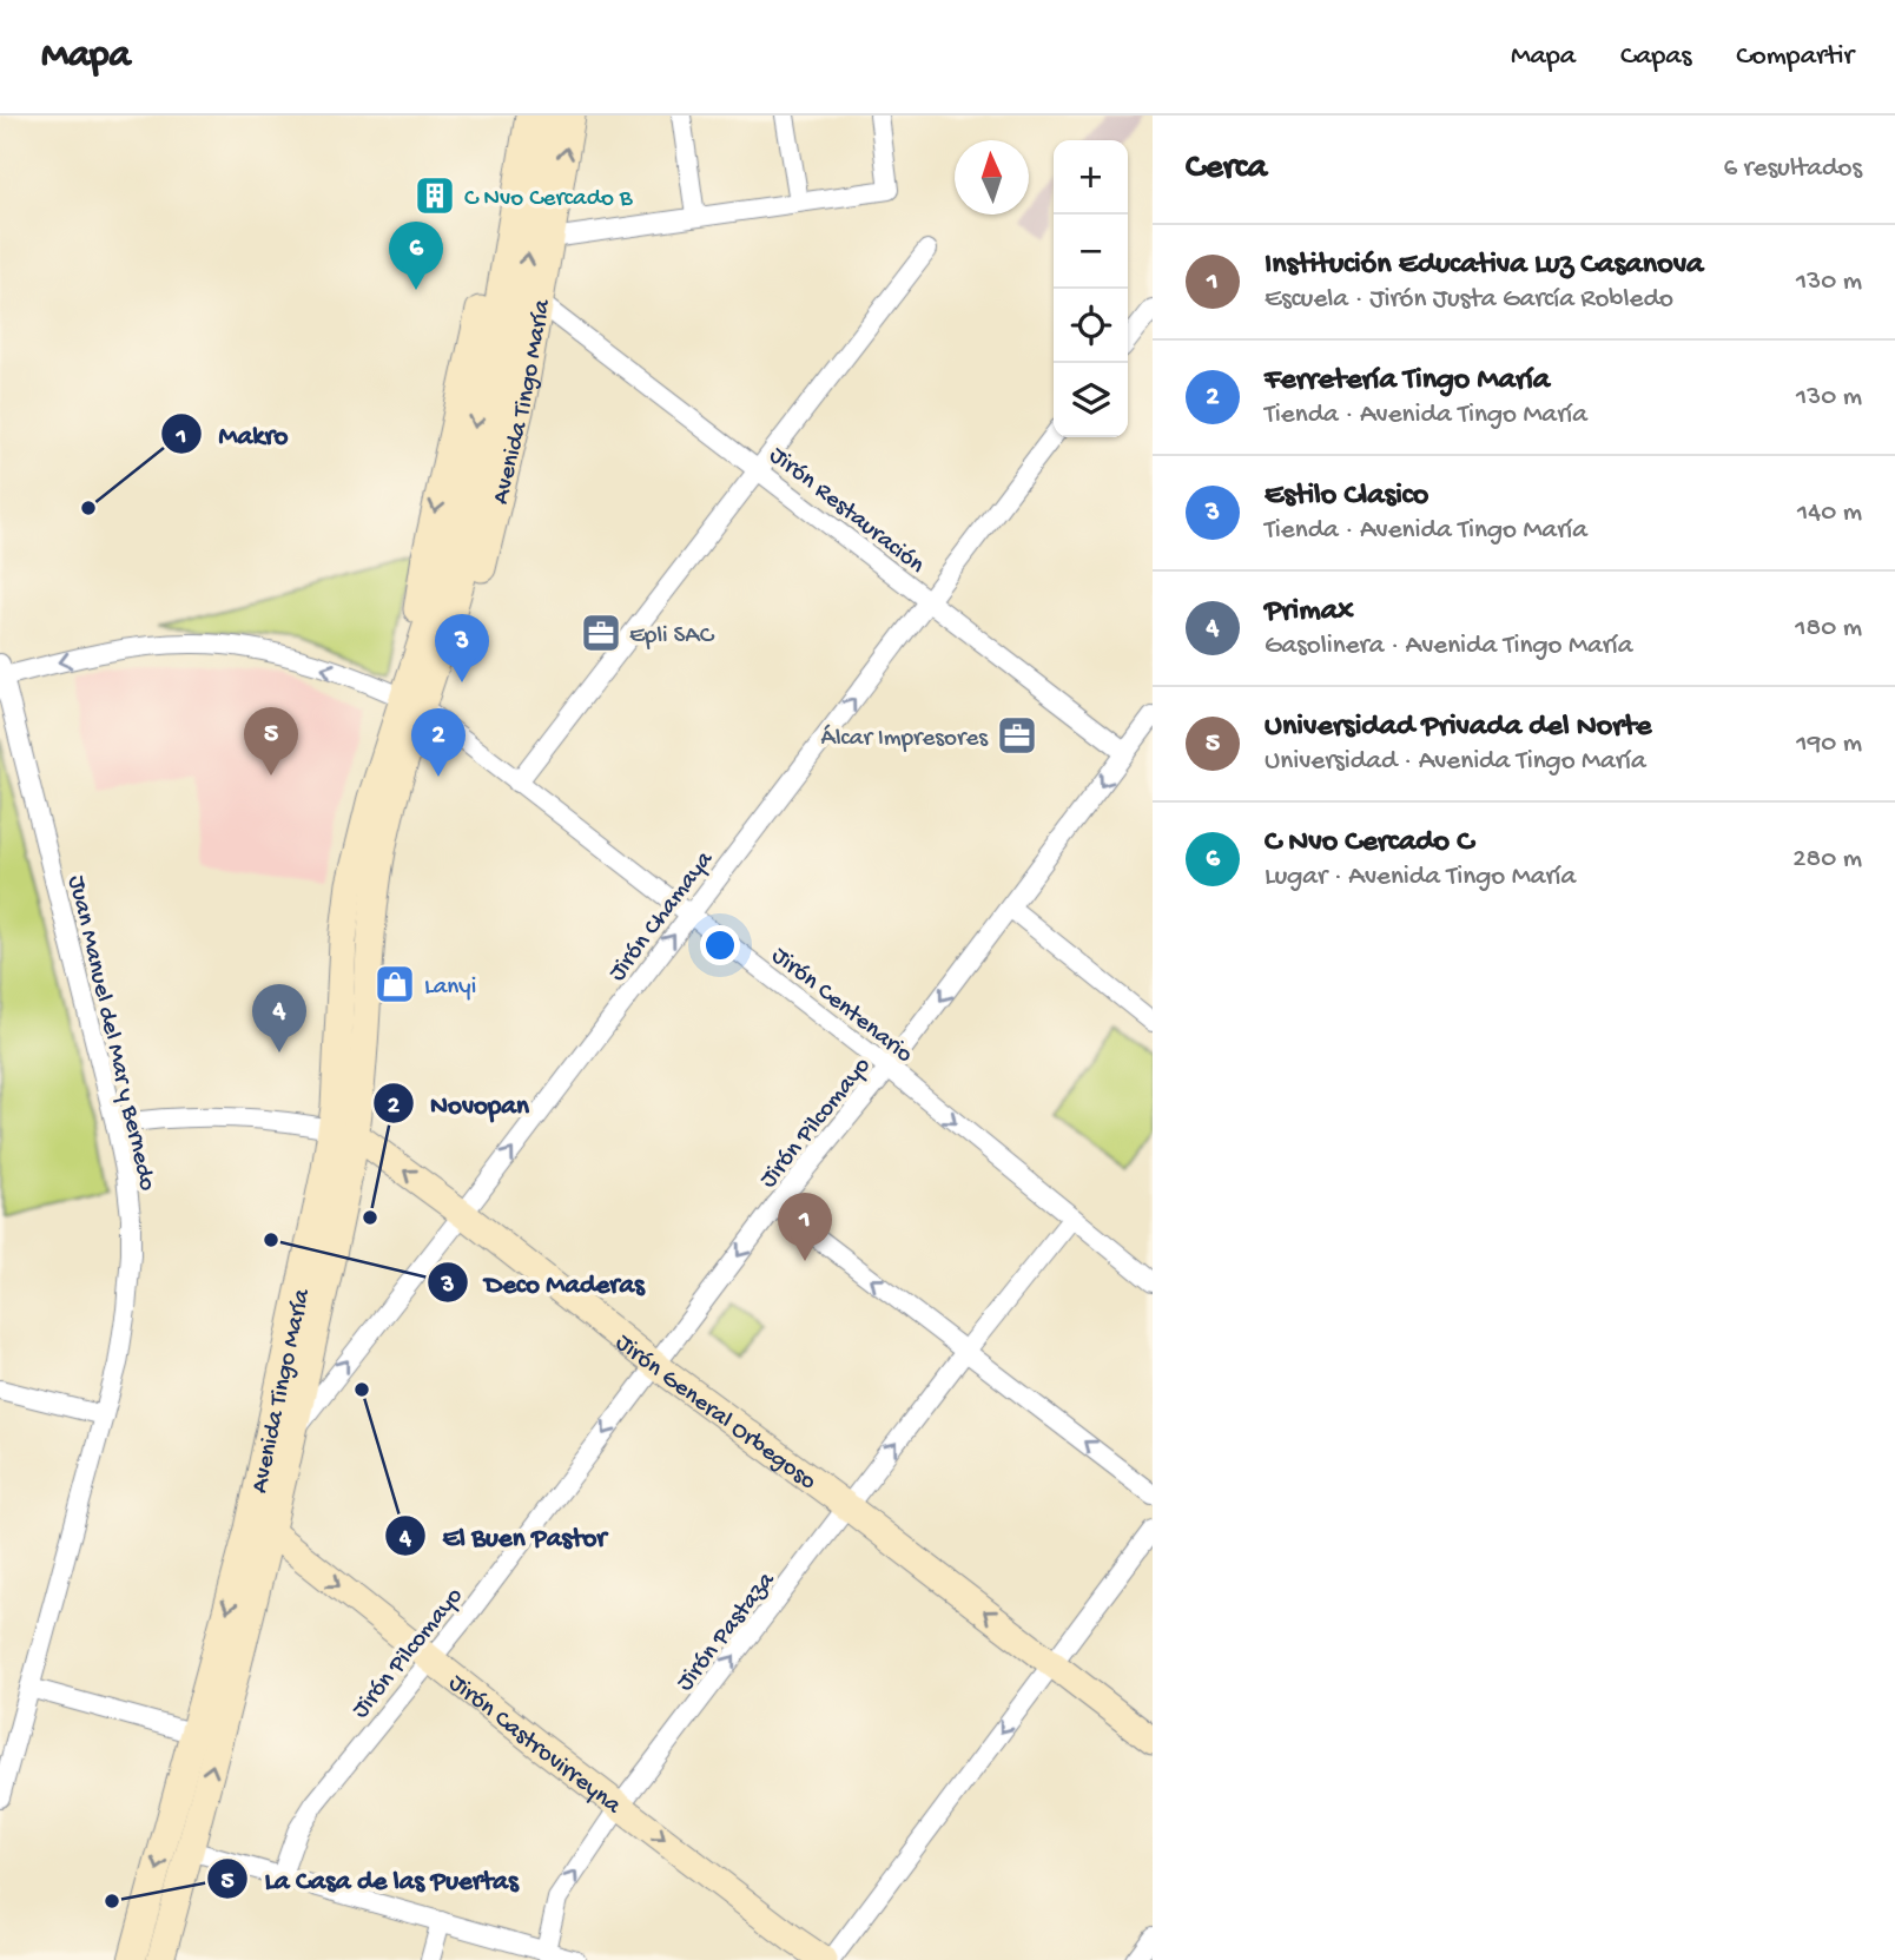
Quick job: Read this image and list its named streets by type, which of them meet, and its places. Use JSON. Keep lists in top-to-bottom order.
{
  "streets": {
    "main road": ["Avenida Tingo María", "Jirón General Orbegoso", "Jirón Castrovirreyna"],
    "street": [
      "Jirón Restauración",
      "Jirón Chamaya",
      "Jirón Centenario",
      "Juan Manuel del Mar y Bernedo",
      "Jirón Pilcomayo",
      "Jirón Pastaza"
    ]
  },
  "crossings": [
    ["Avenida Tingo María", "Jirón Restauración"],
    ["Avenida Tingo María", "Jirón Chamaya"],
    ["Avenida Tingo María", "Jirón Centenario"],
    ["Avenida Tingo María", "Jirón General Orbegoso"],
    ["Avenida Tingo María", "Jirón Castrovirreyna"],
    ["Jirón Restauración", "Jirón Chamaya"],
    ["Jirón Restauración", "Jirón Pilcomayo"],
    ["Jirón Chamaya", "Jirón Centenario"],
    ["Jirón Chamaya", "Jirón General Orbegoso"],
    ["Jirón Centenario", "Juan Manuel del Mar y Bernedo"],
    ["Jirón Centenario", "Jirón Pilcomayo"],
    ["Jirón Centenario", "Jirón Pastaza"],
    ["Juan Manuel del Mar y Bernedo", "Jirón General Orbegoso"],
    ["Jirón Pilcomayo", "Jirón General Orbegoso"],
    ["Jirón Pilcomayo", "Jirón Castrovirreyna"],
    ["Jirón General Orbegoso", "Jirón Pastaza"],
    ["Jirón Pastaza", "Jirón Castrovirreyna"]
  ],
  "one_way": [
    "Jirón Chamaya",
    "Jirón Pilcomayo",
    "Jirón Pastaza",
    "Jirón Castrovirreyna"
  ],
  "places": {
    "building": ["C Nvo Cercado B"],
    "other": [
      "Makro",
      "Novopan",
      "Deco Maderas",
      "El Buen Pastor",
      "La Casa de las Puertas"
    ],
    "office": ["Epli SAC", "Álcar Impresores"],
    "shop": ["Lanyi"]
  },
  "north": "top",
  "page": {
    "header": "Mapa",
    "nav": ["Mapa", "Capas", "Compartir"],
    "heading": ["Cerca", "6 resultados"],
    "map_buttons": ["+", "−"],
    "pins": [
      "6",
      "3",
      "5",
      "2",
      "4",
      "1"
    ],
    "list": [
      {
        "mark": "1",
        "name": "Institución Educativa Luz Casanova",
        "note": "Escuela · Jirón Justa García Robledo",
        "value": "130 m"
      },
      {
        "mark": "2",
        "name": "Ferretería Tingo María",
        "note": "Tienda · Avenida Tingo María",
        "value": "130 m"
      },
      {
        "mark": "3",
        "name": "Estilo Clasico",
        "note": "Tienda · Avenida Tingo María",
        "value": "140 m"
      },
      {
        "mark": "4",
        "name": "Primax",
        "note": "Gasolinera · Avenida Tingo María",
        "value": "180 m"
      },
      {
        "mark": "5",
        "name": "Universidad Privada del Norte",
        "note": "Universidad · Avenida Tingo María",
        "value": "190 m"
      },
      {
        "mark": "6",
        "name": "C Nvo Cercado C",
        "note": "Lugar · Avenida Tingo María",
        "value": "280 m"
      }
    ]
  }
}
